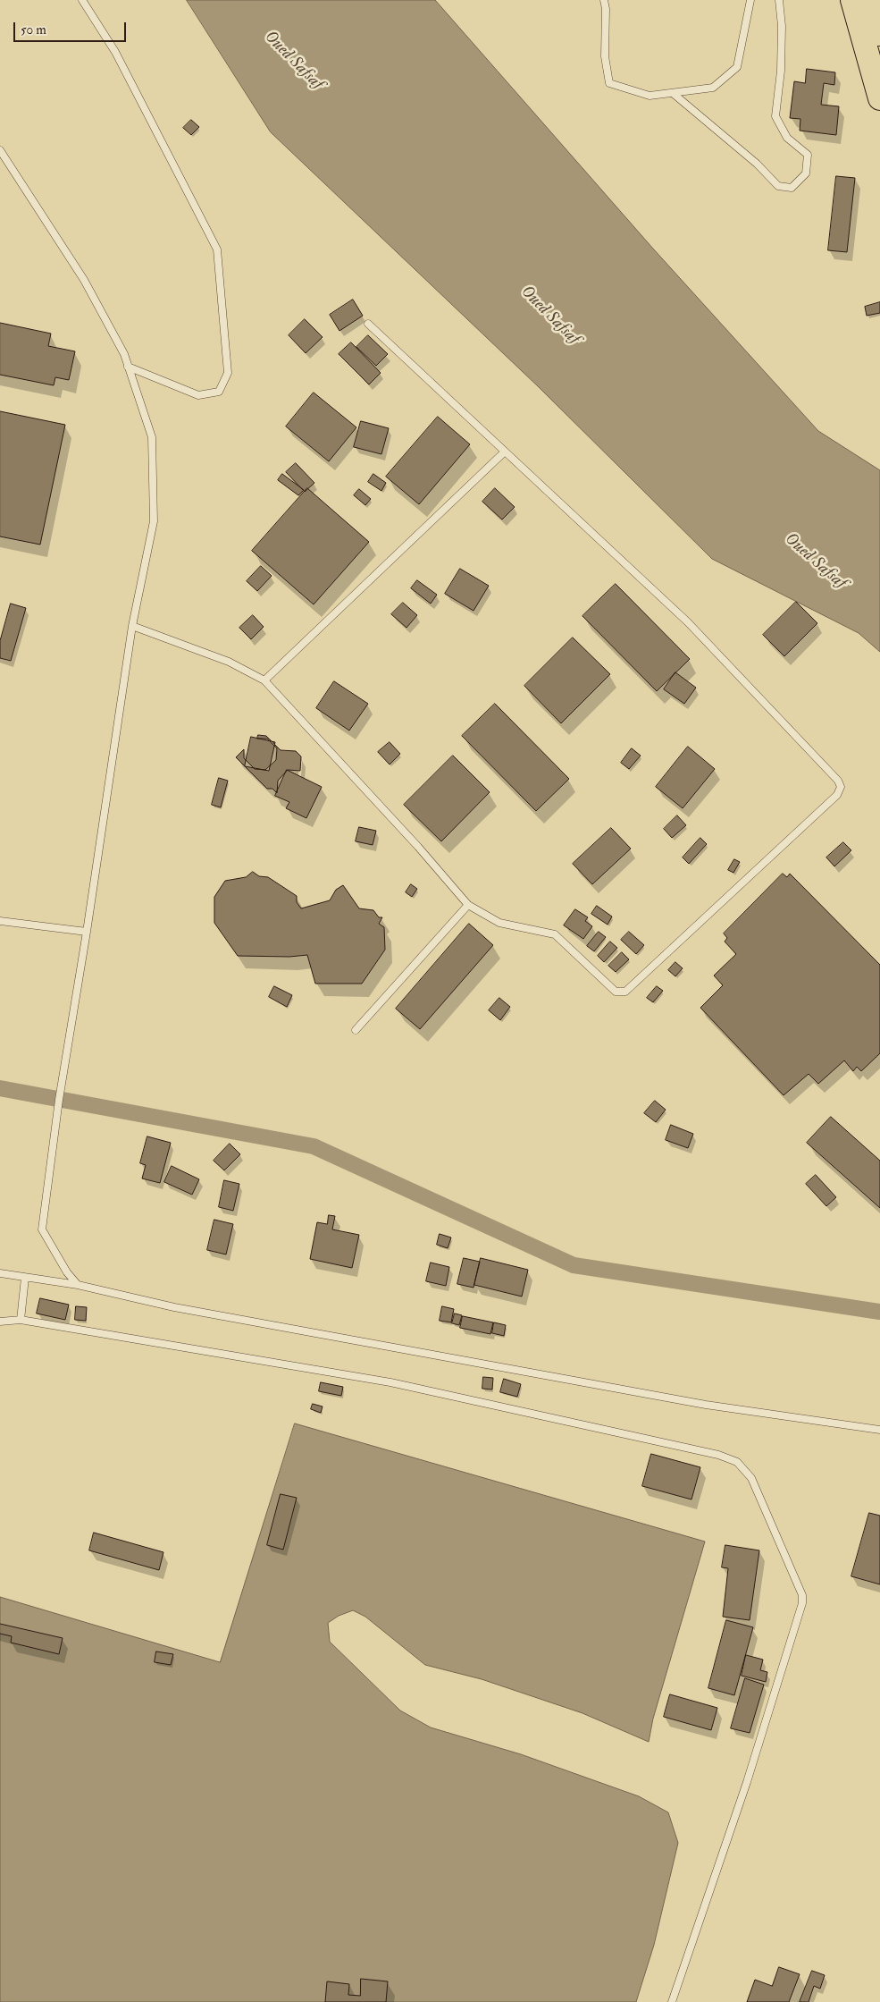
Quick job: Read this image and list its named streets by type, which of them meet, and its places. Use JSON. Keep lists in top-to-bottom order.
{
  "water": ["Oued Safsaf"],
  "scale_bar": "50 m"
}
